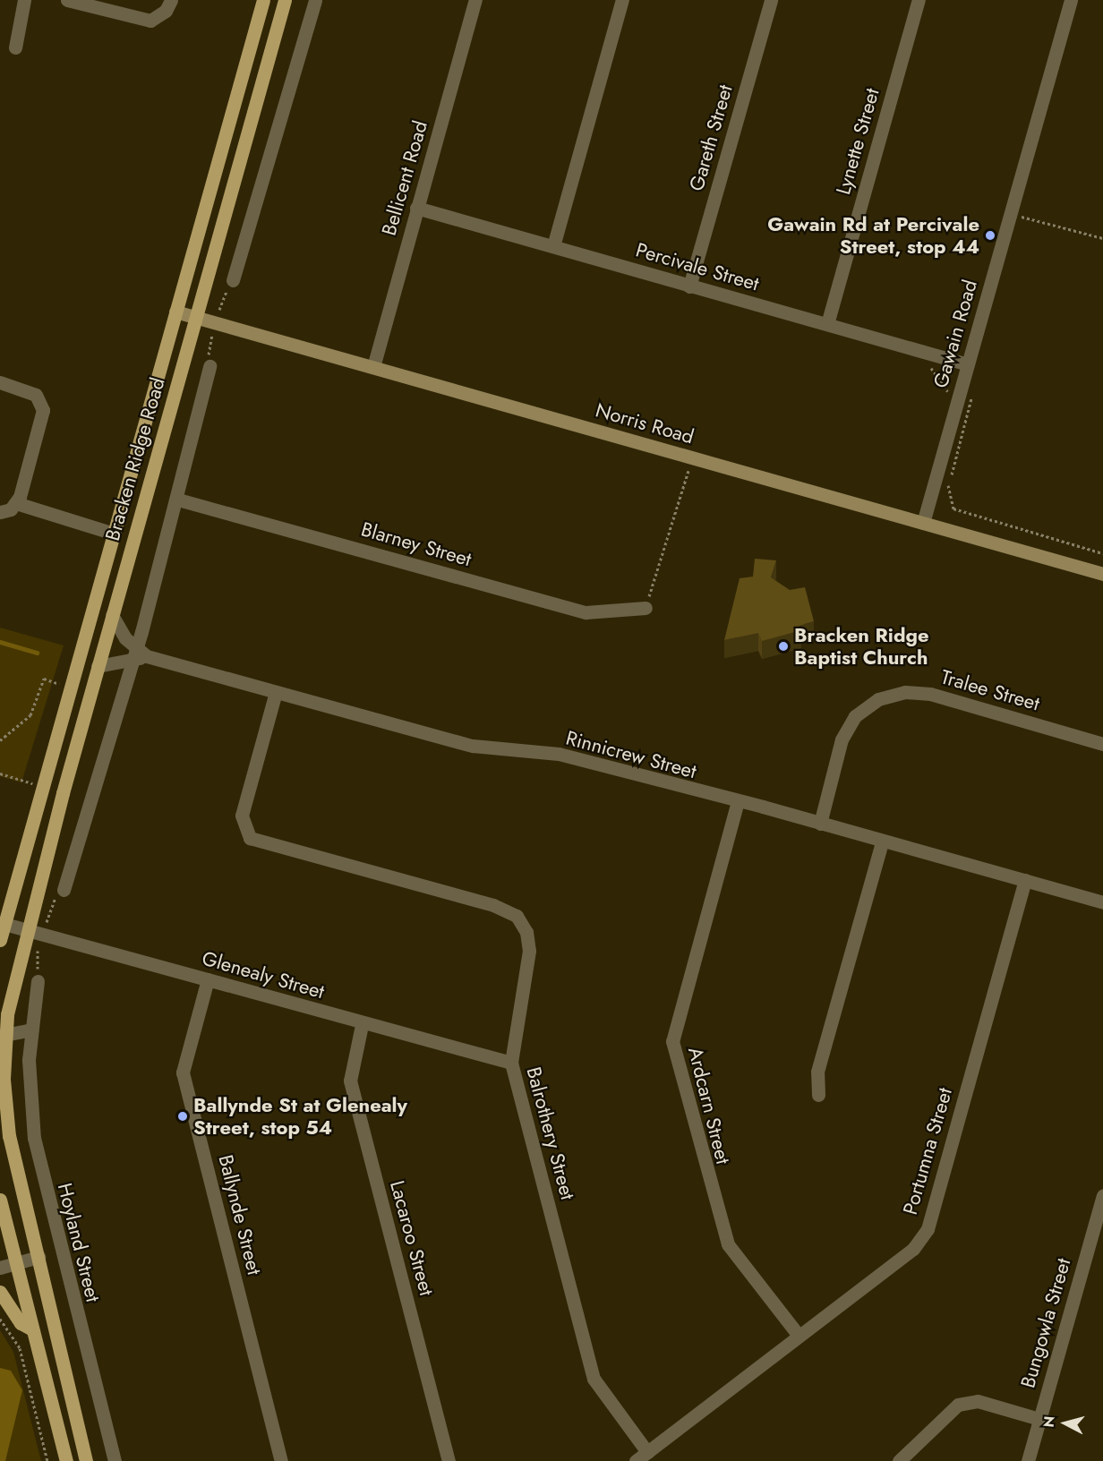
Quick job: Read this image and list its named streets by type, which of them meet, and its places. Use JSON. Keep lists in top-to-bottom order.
{
  "streets": {
    "main road": ["Norris Road", "Bracken Ridge Road"],
    "street": [
      "Gareth Street",
      "Lynette Street",
      "Bellicent Road",
      "Percivale Street",
      "Gawain Road",
      "Blarney Street",
      "Tralee Street",
      "Rinnicrew Street",
      "Glenealy Street",
      "Ardcarn Street",
      "Balrothery Street",
      "Portumna Street",
      "Ballynde Street",
      "Lacaroo Street",
      "Hoyland Street",
      "Bungowla Street"
    ]
  },
  "crossings": [
    ["Gareth Street", "Percivale Street"],
    ["Lynette Street", "Percivale Street"],
    ["Bellicent Road", "Percivale Street"],
    ["Bellicent Road", "Norris Road"],
    ["Percivale Street", "Gawain Road"],
    ["Gawain Road", "Norris Road"],
    ["Norris Road", "Bracken Ridge Road"],
    ["Bracken Ridge Road", "Rinnicrew Street"],
    ["Bracken Ridge Road", "Glenealy Street"],
    ["Tralee Street", "Rinnicrew Street"],
    ["Rinnicrew Street", "Ardcarn Street"],
    ["Rinnicrew Street", "Balrothery Street"],
    ["Rinnicrew Street", "Portumna Street"],
    ["Glenealy Street", "Balrothery Street"],
    ["Glenealy Street", "Ballynde Street"],
    ["Glenealy Street", "Lacaroo Street"],
    ["Ardcarn Street", "Portumna Street"],
    ["Balrothery Street", "Portumna Street"]
  ],
  "places": ["Gawain Rd at Percivale Street, stop 44", "Bracken Ridge Baptist Church", "Ballynde St at Glenealy Street, stop 54"],
  "north": "left"
}
